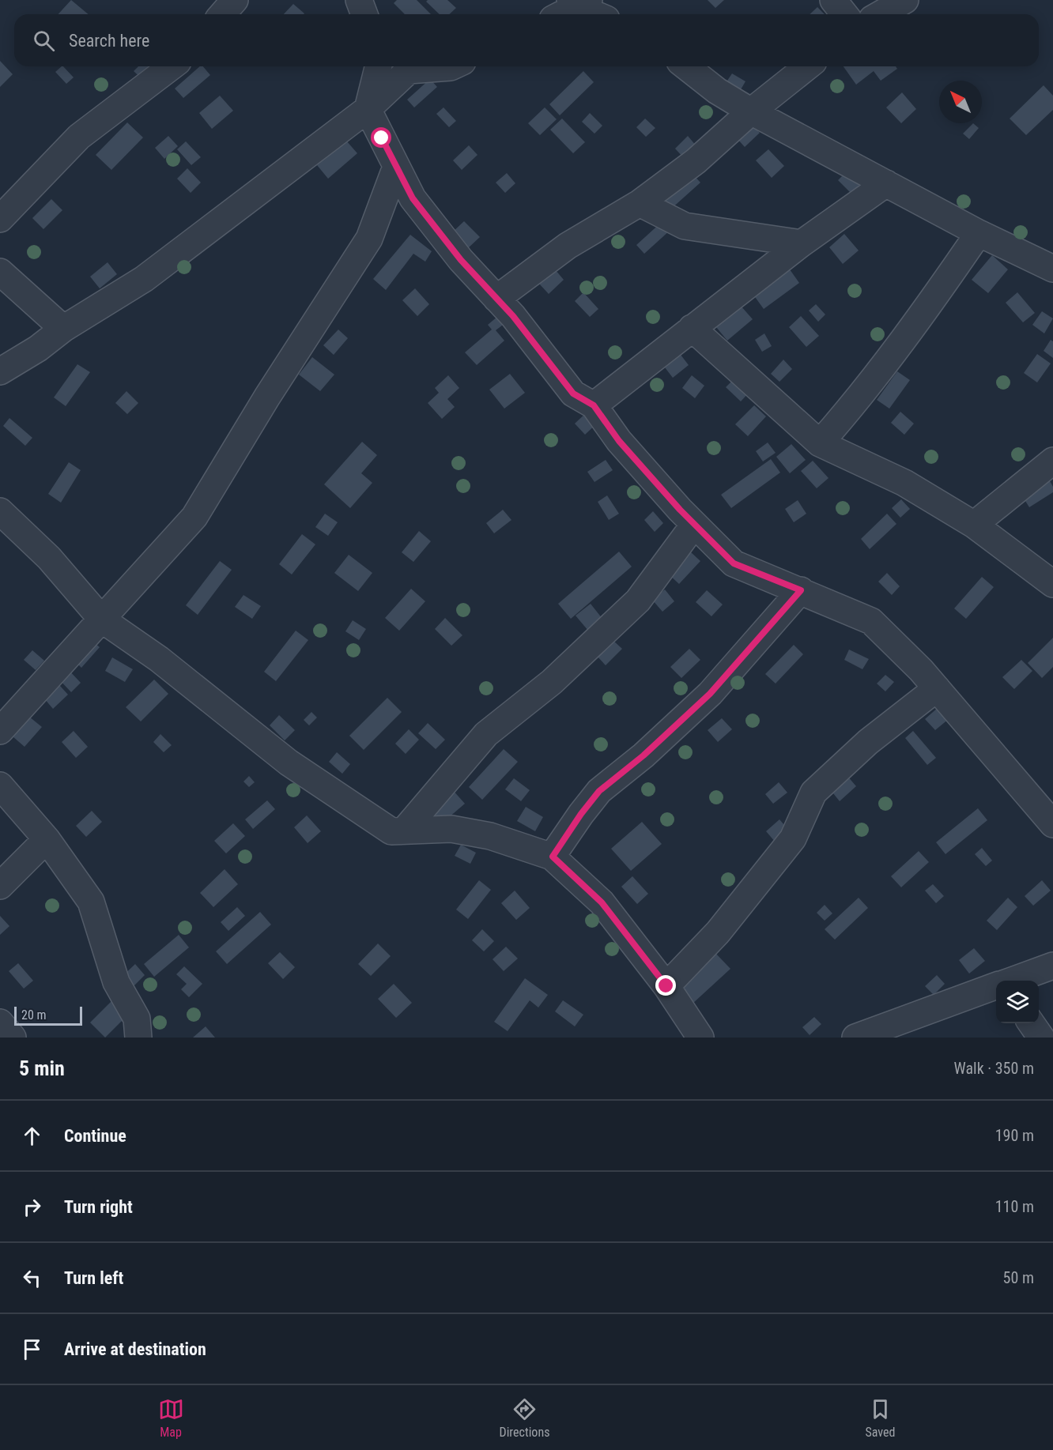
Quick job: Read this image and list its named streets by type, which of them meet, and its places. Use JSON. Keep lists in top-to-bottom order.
{
  "scale_bar": "20 m",
  "north": "top left",
  "page": {
    "search": "Search here",
    "scale": "20 m",
    "heading": ["5 min", "Walk · 350 m"],
    "list": [
      ["Continue", "190 m"],
      ["Turn right", "110 m"],
      ["Turn left", "50 m"],
      "Arrive at destination"
    ],
    "nav": ["Map", "Directions", "Saved"]
  }
}
